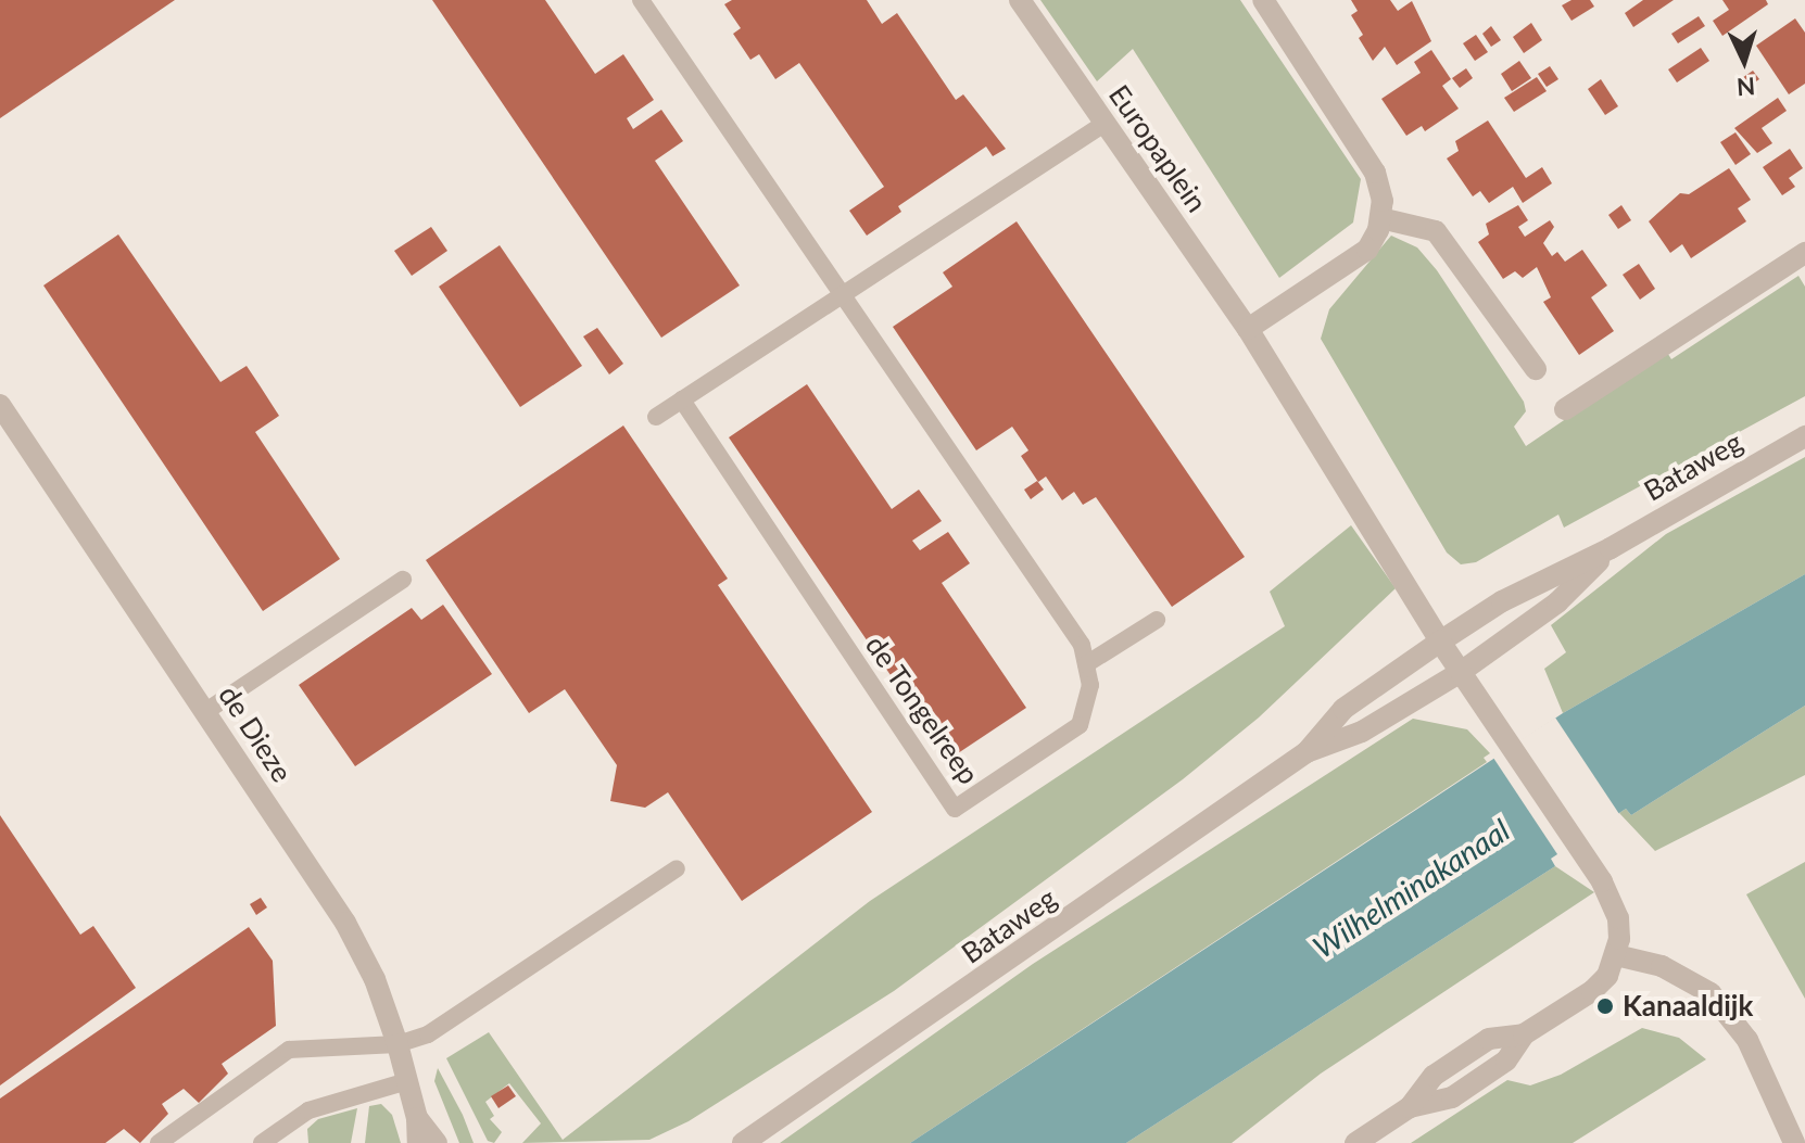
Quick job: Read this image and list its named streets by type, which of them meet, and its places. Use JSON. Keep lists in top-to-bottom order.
{
  "streets": {
    "street": ["Europaplein", "Bataweg", "de Dieze"],
    "lane": ["de Tongelreep"]
  },
  "crossings": [
    ["Europaplein", "Bataweg"]
  ],
  "water": ["Wilhelminakanaal"],
  "places": ["Kanaaldijk"],
  "north": "bottom"
}
